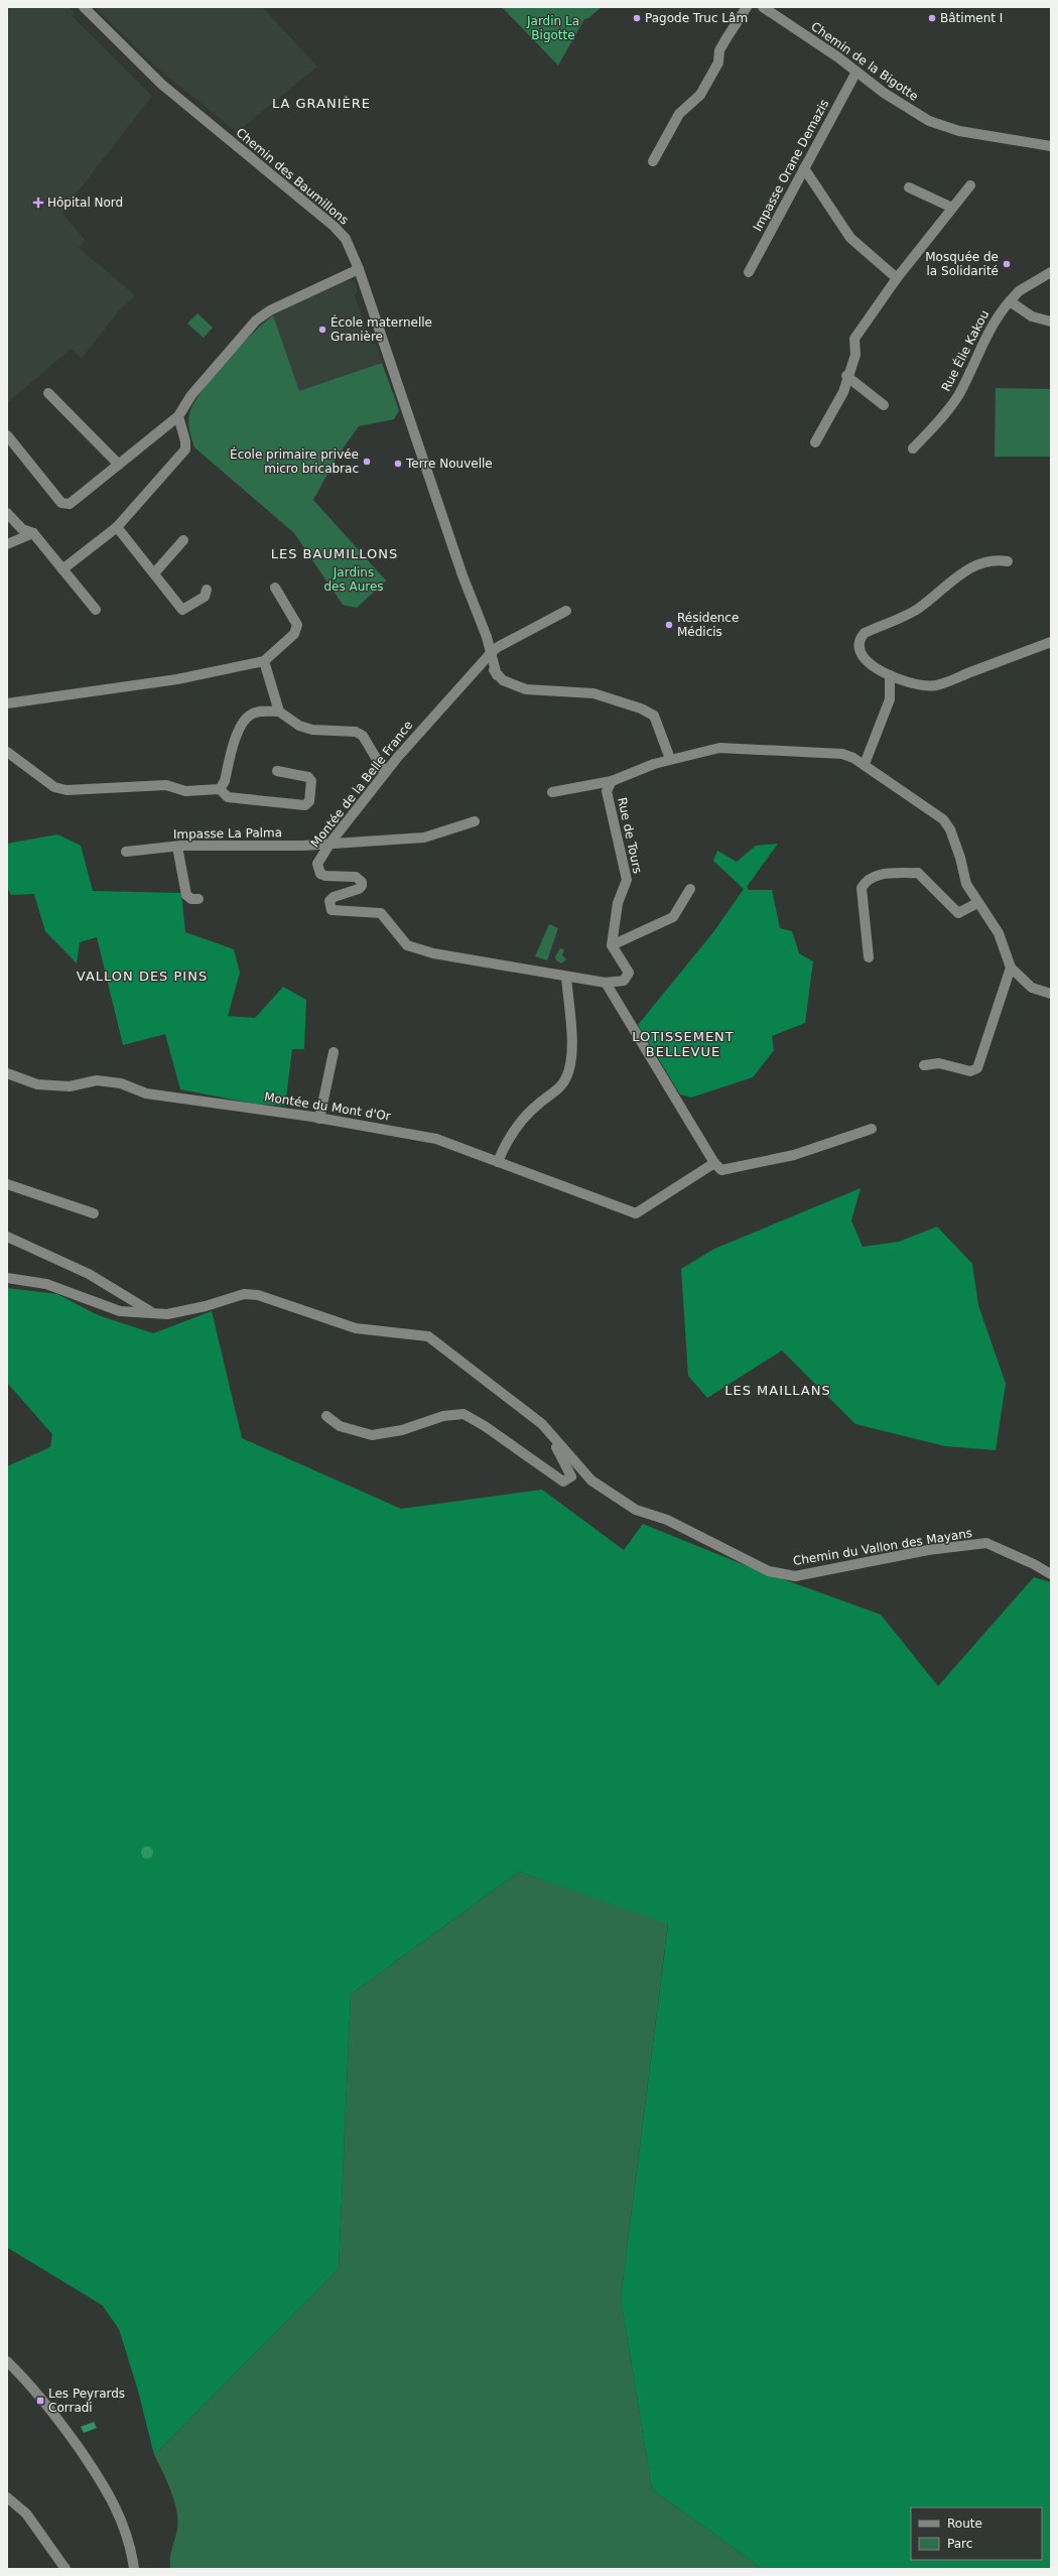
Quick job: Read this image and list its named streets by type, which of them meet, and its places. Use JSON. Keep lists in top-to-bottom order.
{
  "streets": {
    "street": [
      "Chemin de la Bigotte",
      "Impasse Orane Demazis",
      "Chemin des Baumillons",
      "Rue Élie Kakou",
      "Montée de la Belle France",
      "Impasse La Palma",
      "Rue de Tours",
      "Montée du Mont d'Or",
      "Chemin du Vallon des Mayans"
    ]
  },
  "crossings": [
    ["Chemin de la Bigotte", "Impasse Orane Demazis"],
    ["Chemin des Baumillons", "Montée de la Belle France"],
    ["Chemin des Baumillons", "Rue de Tours"],
    ["Montée de la Belle France", "Impasse La Palma"]
  ],
  "districts": [
    "LA GRANIÈRE",
    "LES BAUMILLONS",
    "VALLON DES PINS",
    "LOTISSEMENT BELLEVUE",
    "LES MAILLANS"
  ],
  "parks": ["Jardin La Bigotte", "Jardins des Aures"],
  "places": {
    "other": [
      "Pagode Truc Lâm",
      "Bâtiment I",
      "Mosquée de la Solidarité",
      "École maternelle Granière",
      "École primaire privée micro bricabrac",
      "Terre Nouvelle",
      "Résidence Médicis"
    ],
    "health": ["Hôpital Nord"],
    "transit": ["Les Peyrards Corradi"]
  },
  "legend": ["Route", "Parc"]
}
